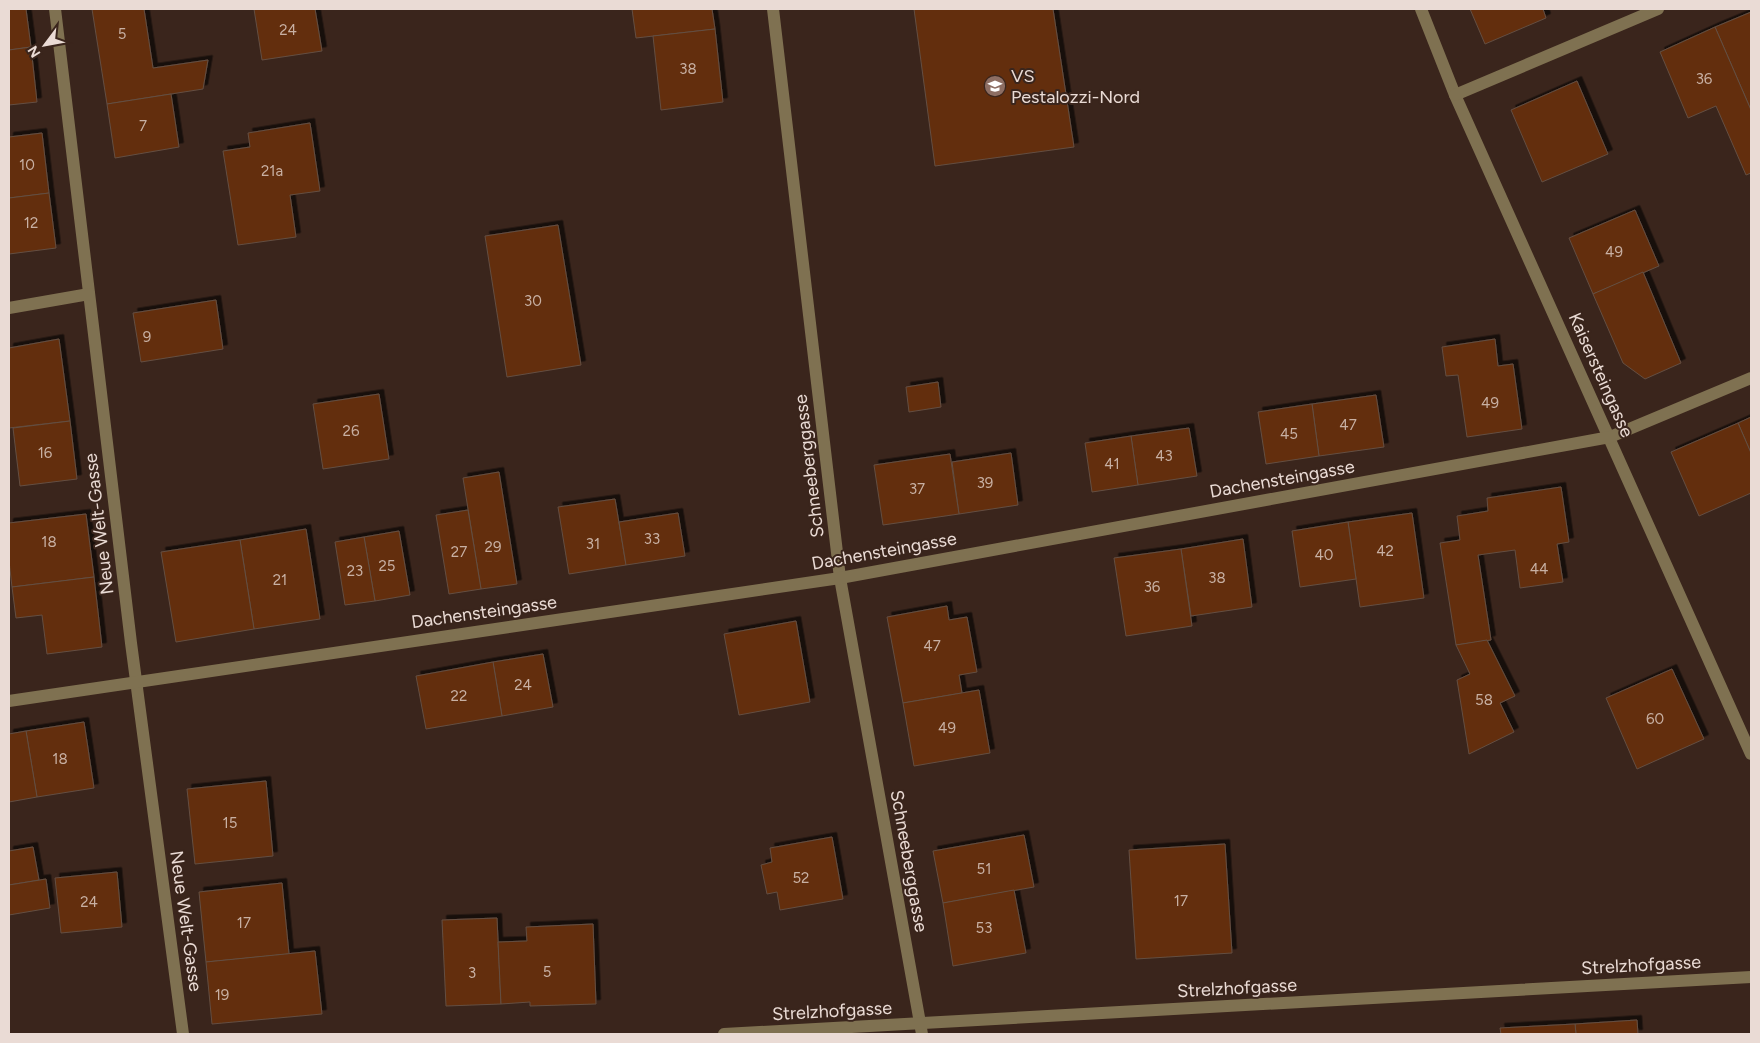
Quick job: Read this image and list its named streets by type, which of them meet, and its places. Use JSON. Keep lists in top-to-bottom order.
{
  "streets": {
    "street": [
      "Kaisersteingasse",
      "Schneeberggasse",
      "Dachensteingasse",
      "Neue Welt-Gasse",
      "Strelzhofgasse"
    ]
  },
  "crossings": [
    ["Kaisersteingasse", "Dachensteingasse"],
    ["Schneeberggasse", "Dachensteingasse"],
    ["Schneeberggasse", "Strelzhofgasse"],
    ["Dachensteingasse", "Neue Welt-Gasse"]
  ],
  "places": {
    "school or university": ["VS Pestalozzi-Nord"]
  },
  "house_numbers": [
    "24",
    "5",
    "38",
    "36",
    "7",
    "10",
    "21a",
    "12",
    "49",
    "30",
    "9",
    "49",
    "47",
    "26",
    "45",
    "16",
    "43",
    "41",
    "39",
    "37",
    "33",
    "18",
    "31",
    "29",
    "42",
    "27",
    "40",
    "25",
    "44",
    "23",
    "38",
    "21",
    "36",
    "47",
    "24",
    "22",
    "58",
    "60",
    "49",
    "18",
    "15",
    "51",
    "52",
    "17",
    "24",
    "17",
    "53",
    "5",
    "3",
    "19"
  ],
  "north": "bottom left"
}
